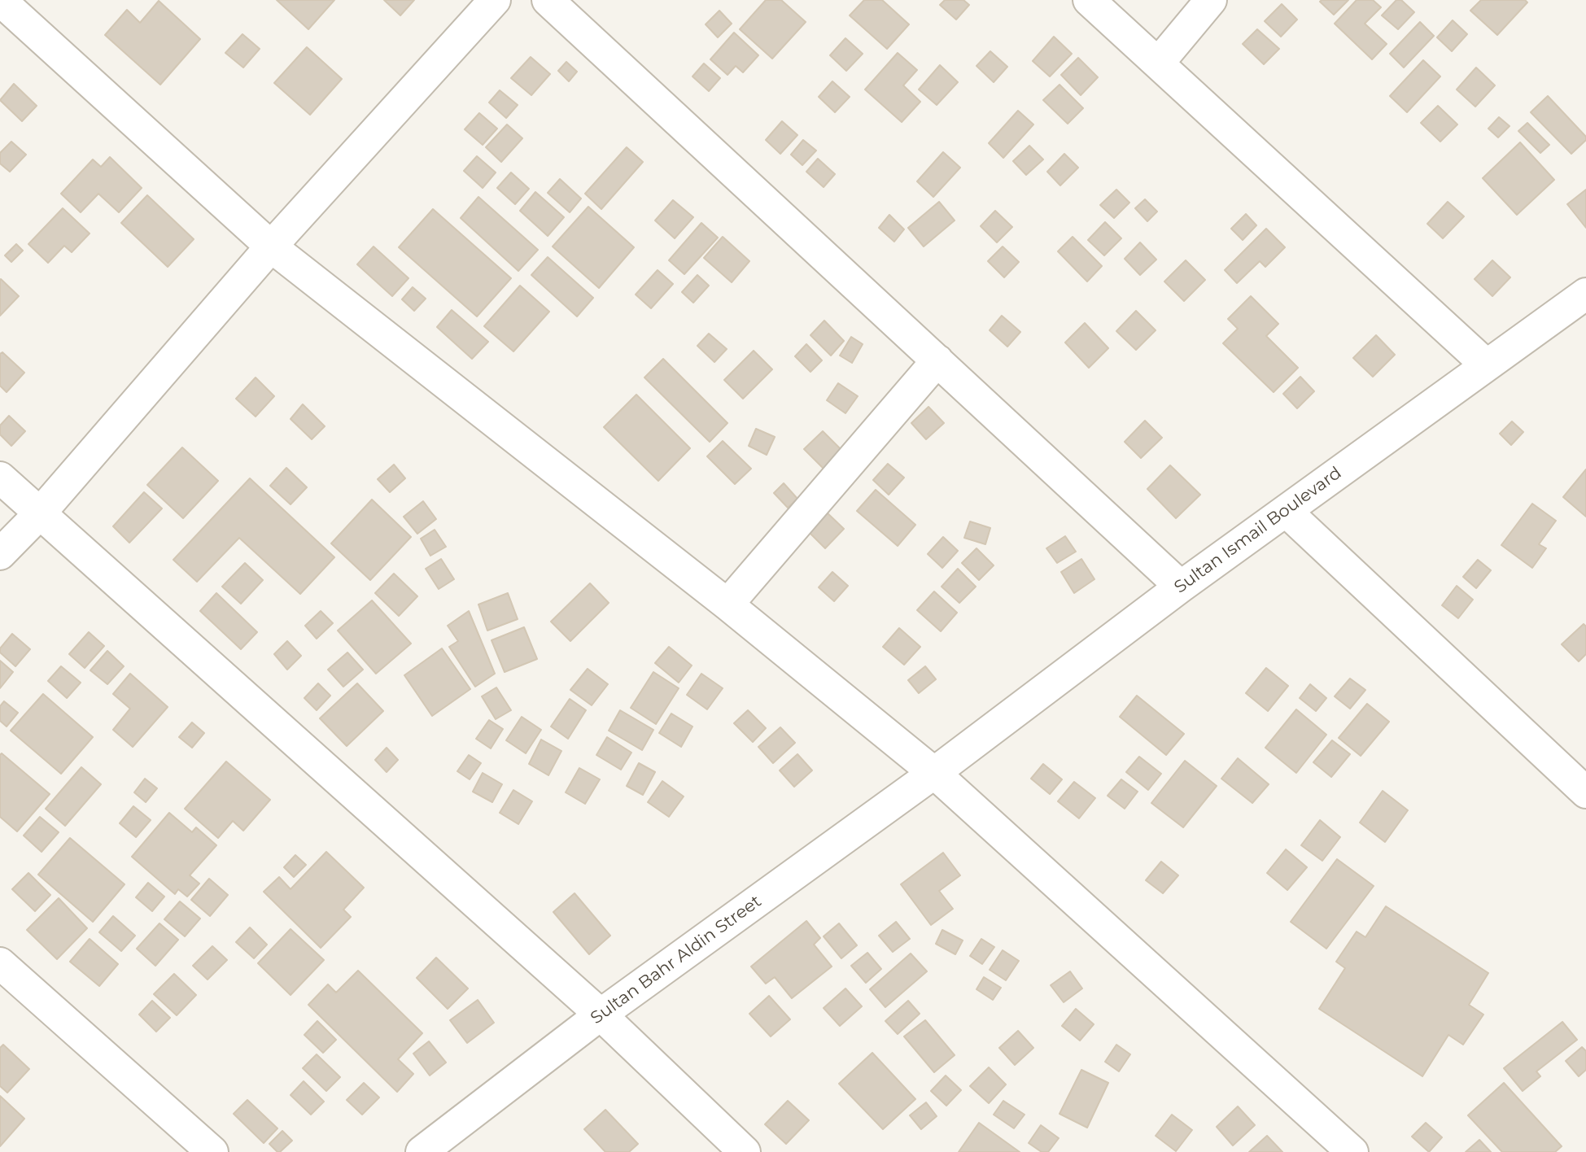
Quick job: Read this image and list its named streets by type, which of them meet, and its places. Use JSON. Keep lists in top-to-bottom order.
{
  "streets": {
    "street": ["Sultan Ismail Boulevard", "Sultan Bahr Aldin Street"]
  },
  "crossings": [
    ["Sultan Ismail Boulevard", "Sultan Bahr Aldin Street"]
  ]
}
